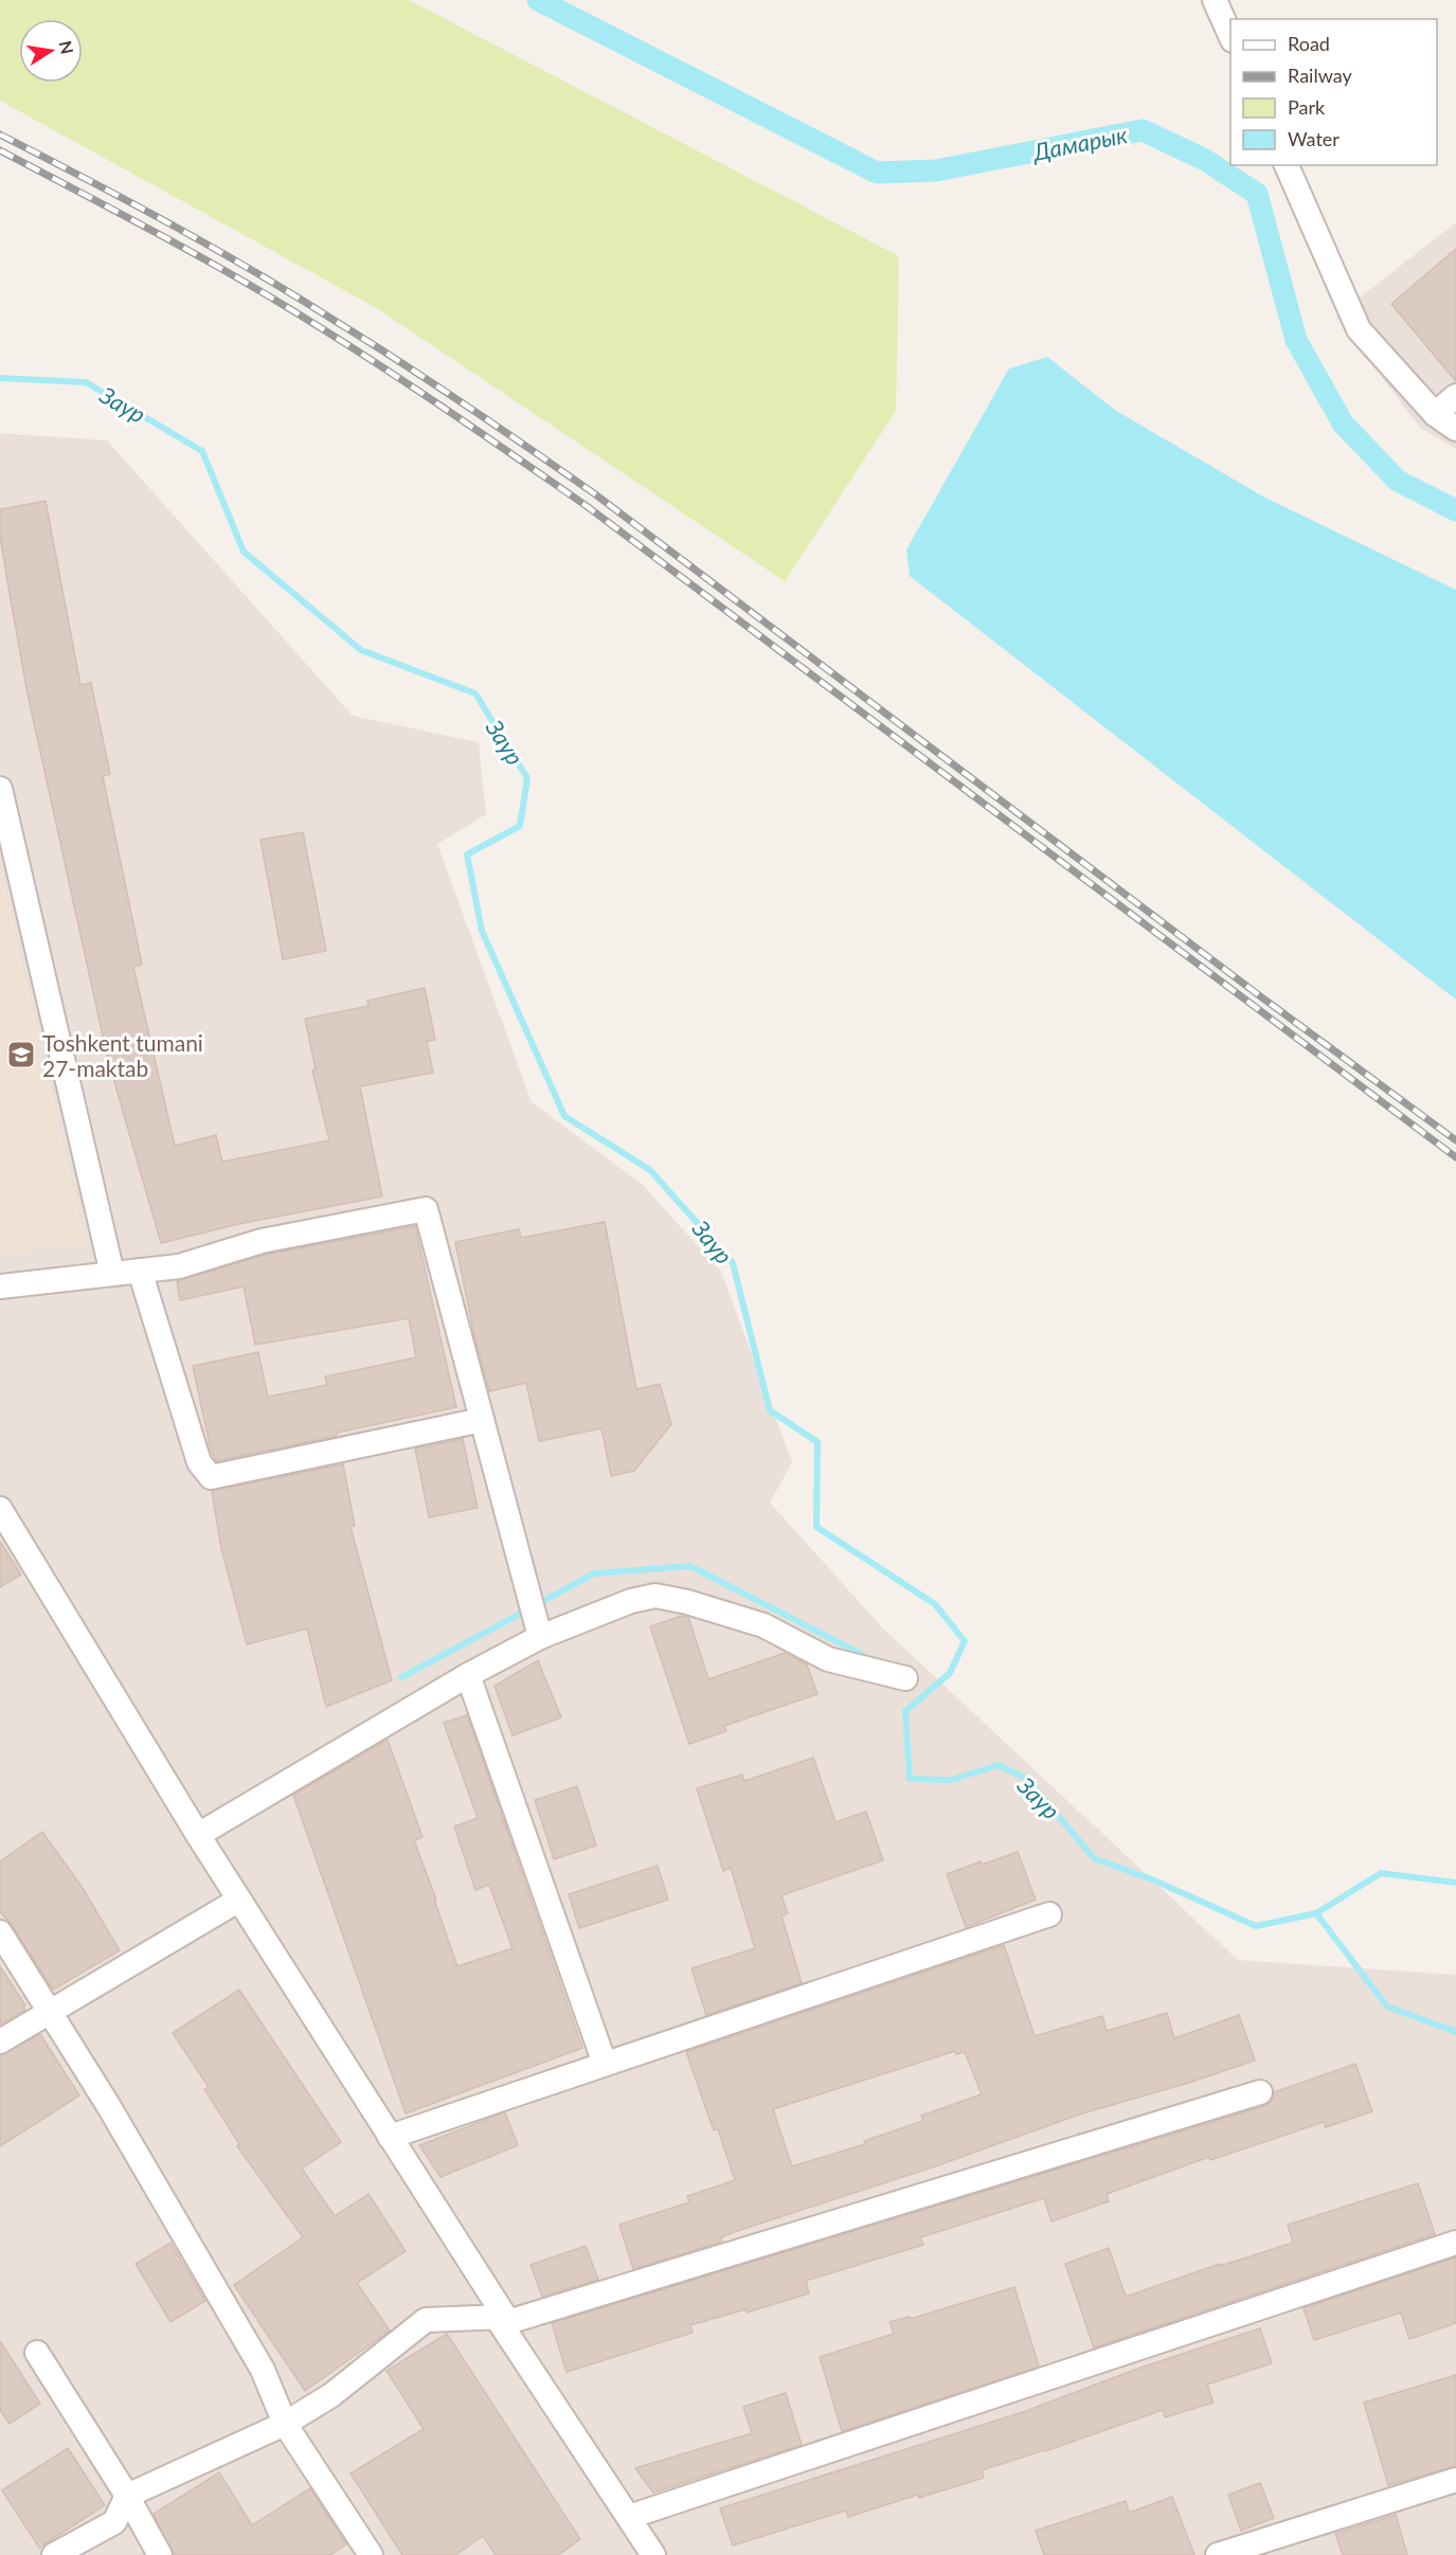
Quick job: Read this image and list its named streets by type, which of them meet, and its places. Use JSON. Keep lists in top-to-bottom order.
{
  "water": ["Дамарык", "Заур"],
  "places": {
    "school or university": ["Toshkent tumani 27-maktab"]
  },
  "legend": [
    "Road",
    "Railway",
    "Park",
    "Water"
  ],
  "north": "right"
}
